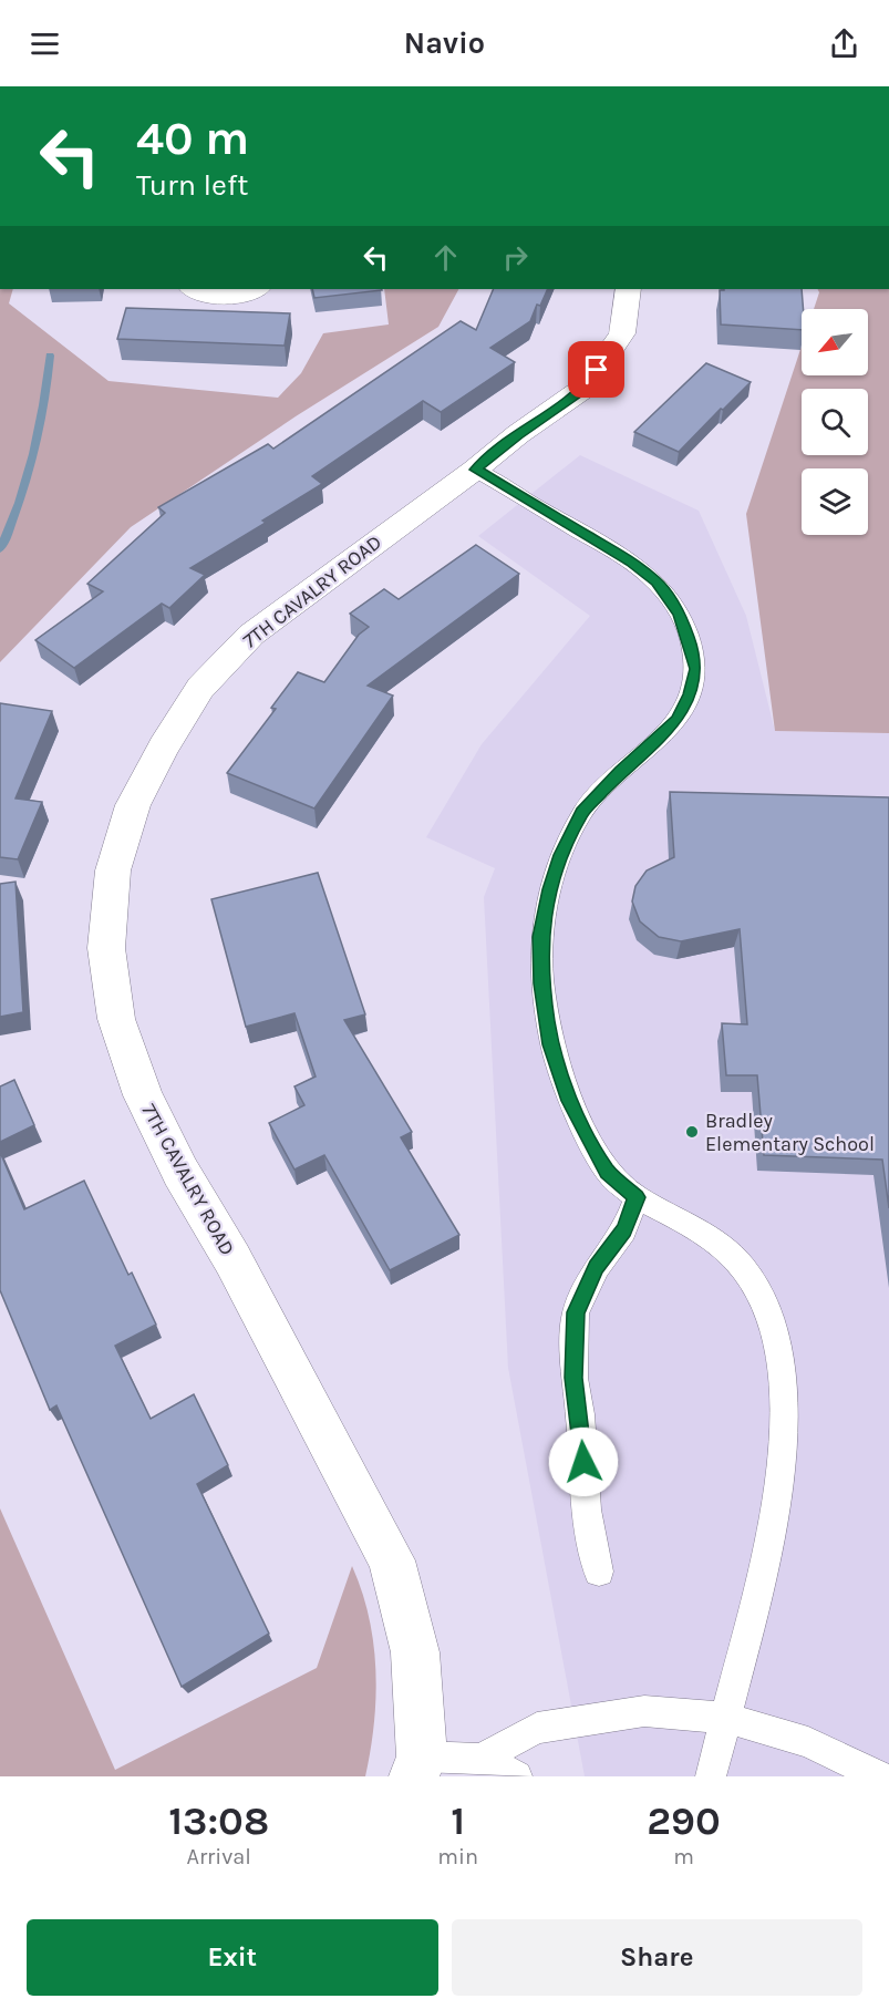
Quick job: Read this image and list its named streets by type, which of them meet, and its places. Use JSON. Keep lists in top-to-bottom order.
{
  "streets": {
    "street": ["7TH CAVALRY ROAD"]
  },
  "places": ["Bradley Elementary School"],
  "north": "bottom left",
  "page": {
    "header": "Navio",
    "turn": ["40 m", "Turn left"],
    "eta": [
      "13:08",
      "Arrival",
      "1",
      "min",
      "290",
      "m"
    ],
    "buttons": ["Exit", "Share"]
  }
}
